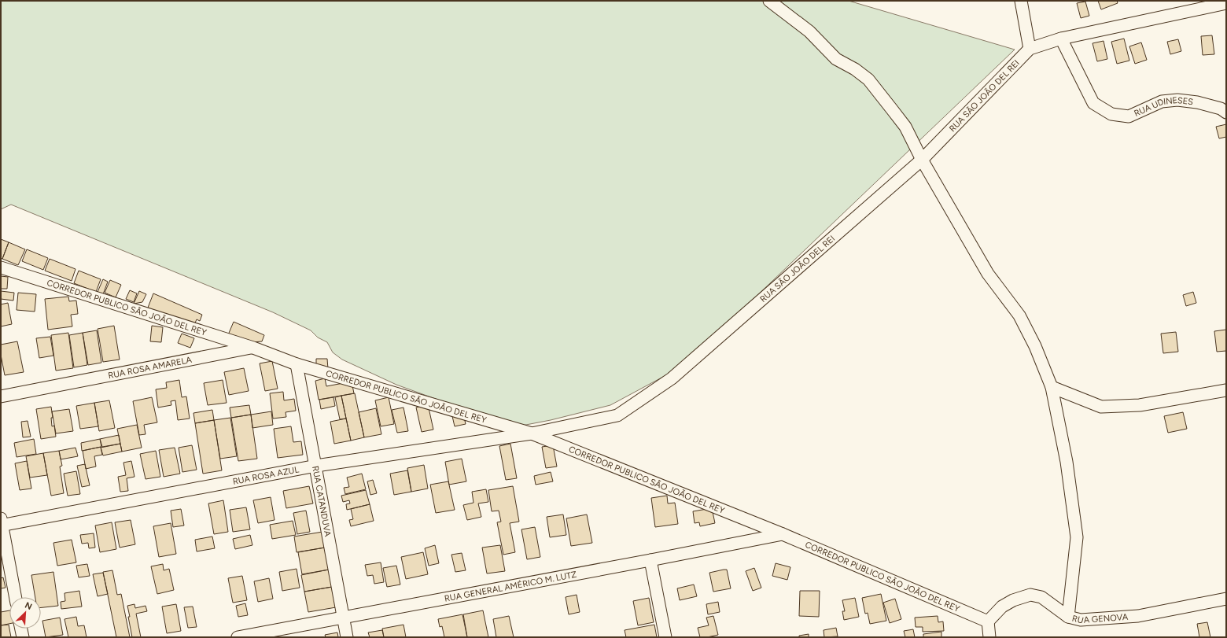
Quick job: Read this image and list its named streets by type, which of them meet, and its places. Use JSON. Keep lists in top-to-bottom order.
{
  "streets": {
    "street": [
      "RUA SÃO JOÃO DEL REI",
      "RUA UDINESES",
      "CORREDOR PUBLICO SÃO JOÃO DEL REY",
      "RUA ROSA AMARELA",
      "RUA ROSA AZUL",
      "RUA CATANDUVA",
      "RUA GENERAL AMÉRICO M. LUTZ",
      "RUA GENOVA"
    ]
  },
  "crossings": [
    ["RUA SÃO JOÃO DEL REI", "CORREDOR PUBLICO SÃO JOÃO DEL REY"],
    ["RUA SÃO JOÃO DEL REI", "RUA ROSA AZUL"],
    ["CORREDOR PUBLICO SÃO JOÃO DEL REY", "RUA ROSA AMARELA"],
    ["CORREDOR PUBLICO SÃO JOÃO DEL REY", "RUA ROSA AZUL"],
    ["CORREDOR PUBLICO SÃO JOÃO DEL REY", "RUA CATANDUVA"],
    ["CORREDOR PUBLICO SÃO JOÃO DEL REY", "RUA GENERAL AMÉRICO M. LUTZ"],
    ["CORREDOR PUBLICO SÃO JOÃO DEL REY", "RUA GENOVA"],
    ["RUA ROSA AZUL", "RUA CATANDUVA"],
    ["RUA CATANDUVA", "RUA GENERAL AMÉRICO M. LUTZ"]
  ],
  "north": "top right"
}
